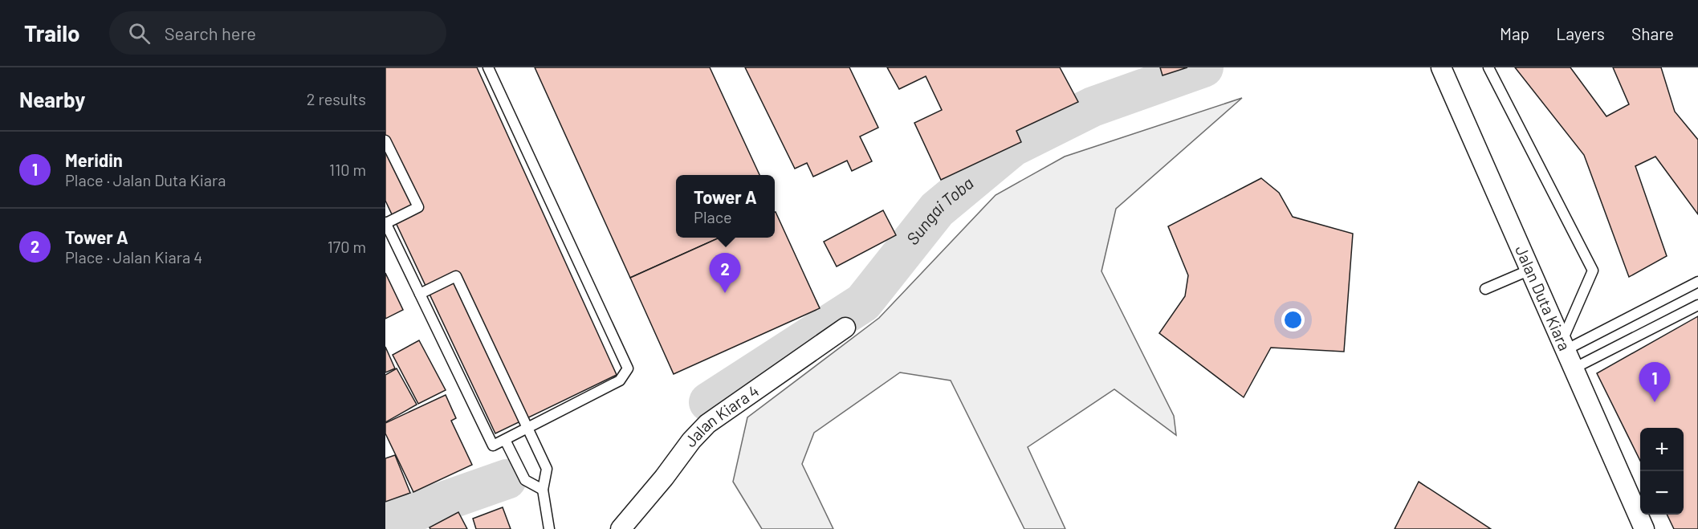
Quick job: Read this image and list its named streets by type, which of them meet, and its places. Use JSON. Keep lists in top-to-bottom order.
{
  "streets": {
    "street": ["Jalan Duta Kiara", "Jalan Kiara 4"]
  },
  "water": ["Sungai Toba"],
  "page": {
    "header": "Trailo",
    "search": "Search here",
    "nav": ["Map", "Layers", "Share"],
    "heading": ["Nearby", "2 results"],
    "list": [
      {
        "mark": "1",
        "name": "Meridin",
        "note": "Place · Jalan Duta Kiara",
        "value": "110 m"
      },
      {
        "mark": "2",
        "name": "Tower A",
        "note": "Place · Jalan Kiara 4",
        "value": "170 m"
      }
    ],
    "popup": ["Tower A", "Place"],
    "pins": ["2", "1"],
    "map_buttons": ["+", "−"]
  }
}
